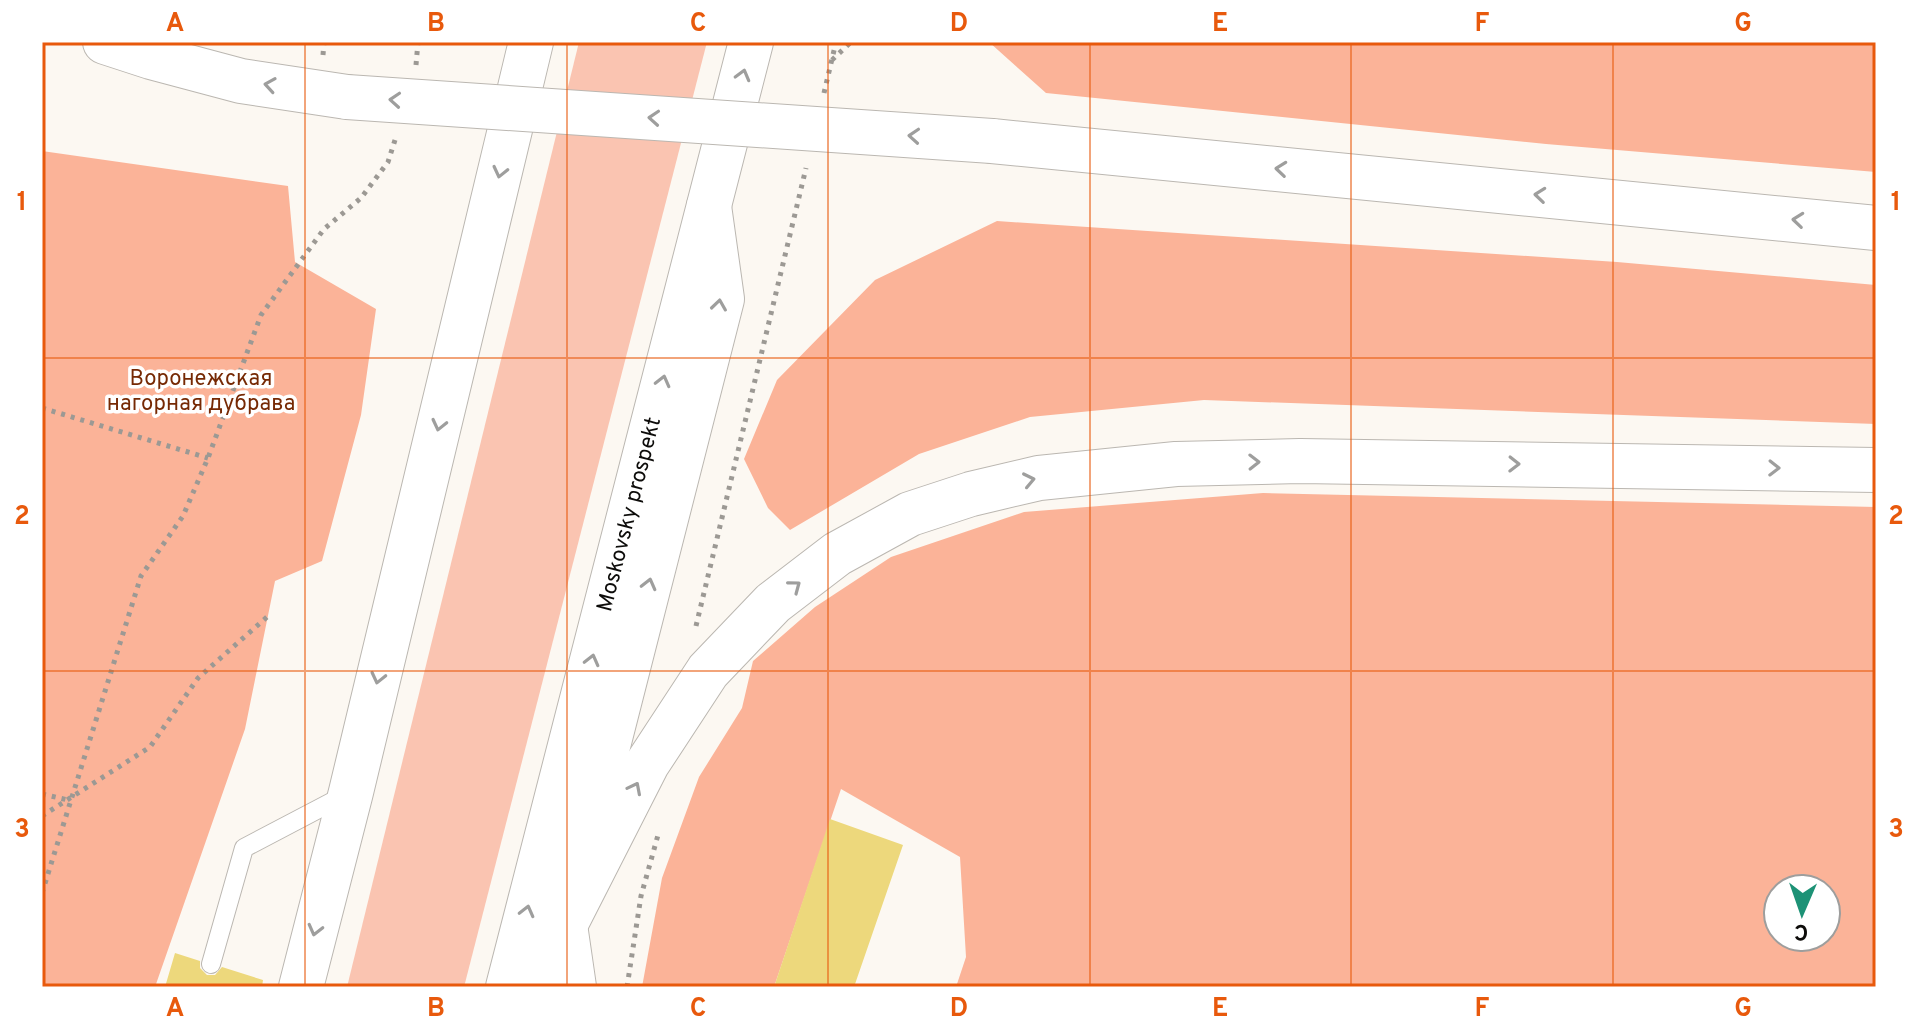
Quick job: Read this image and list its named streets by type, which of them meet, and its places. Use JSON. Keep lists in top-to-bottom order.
{
  "streets": {
    "main road": ["Moskovsky prospekt"]
  },
  "parks": ["Воронежская нагорная дубрава"],
  "north": "bottom",
  "grid": {
    "columns": [
      "A",
      "B",
      "C",
      "D",
      "E",
      "F",
      "G"
    ],
    "rows": ["1", "2", "3"]
  }
}
